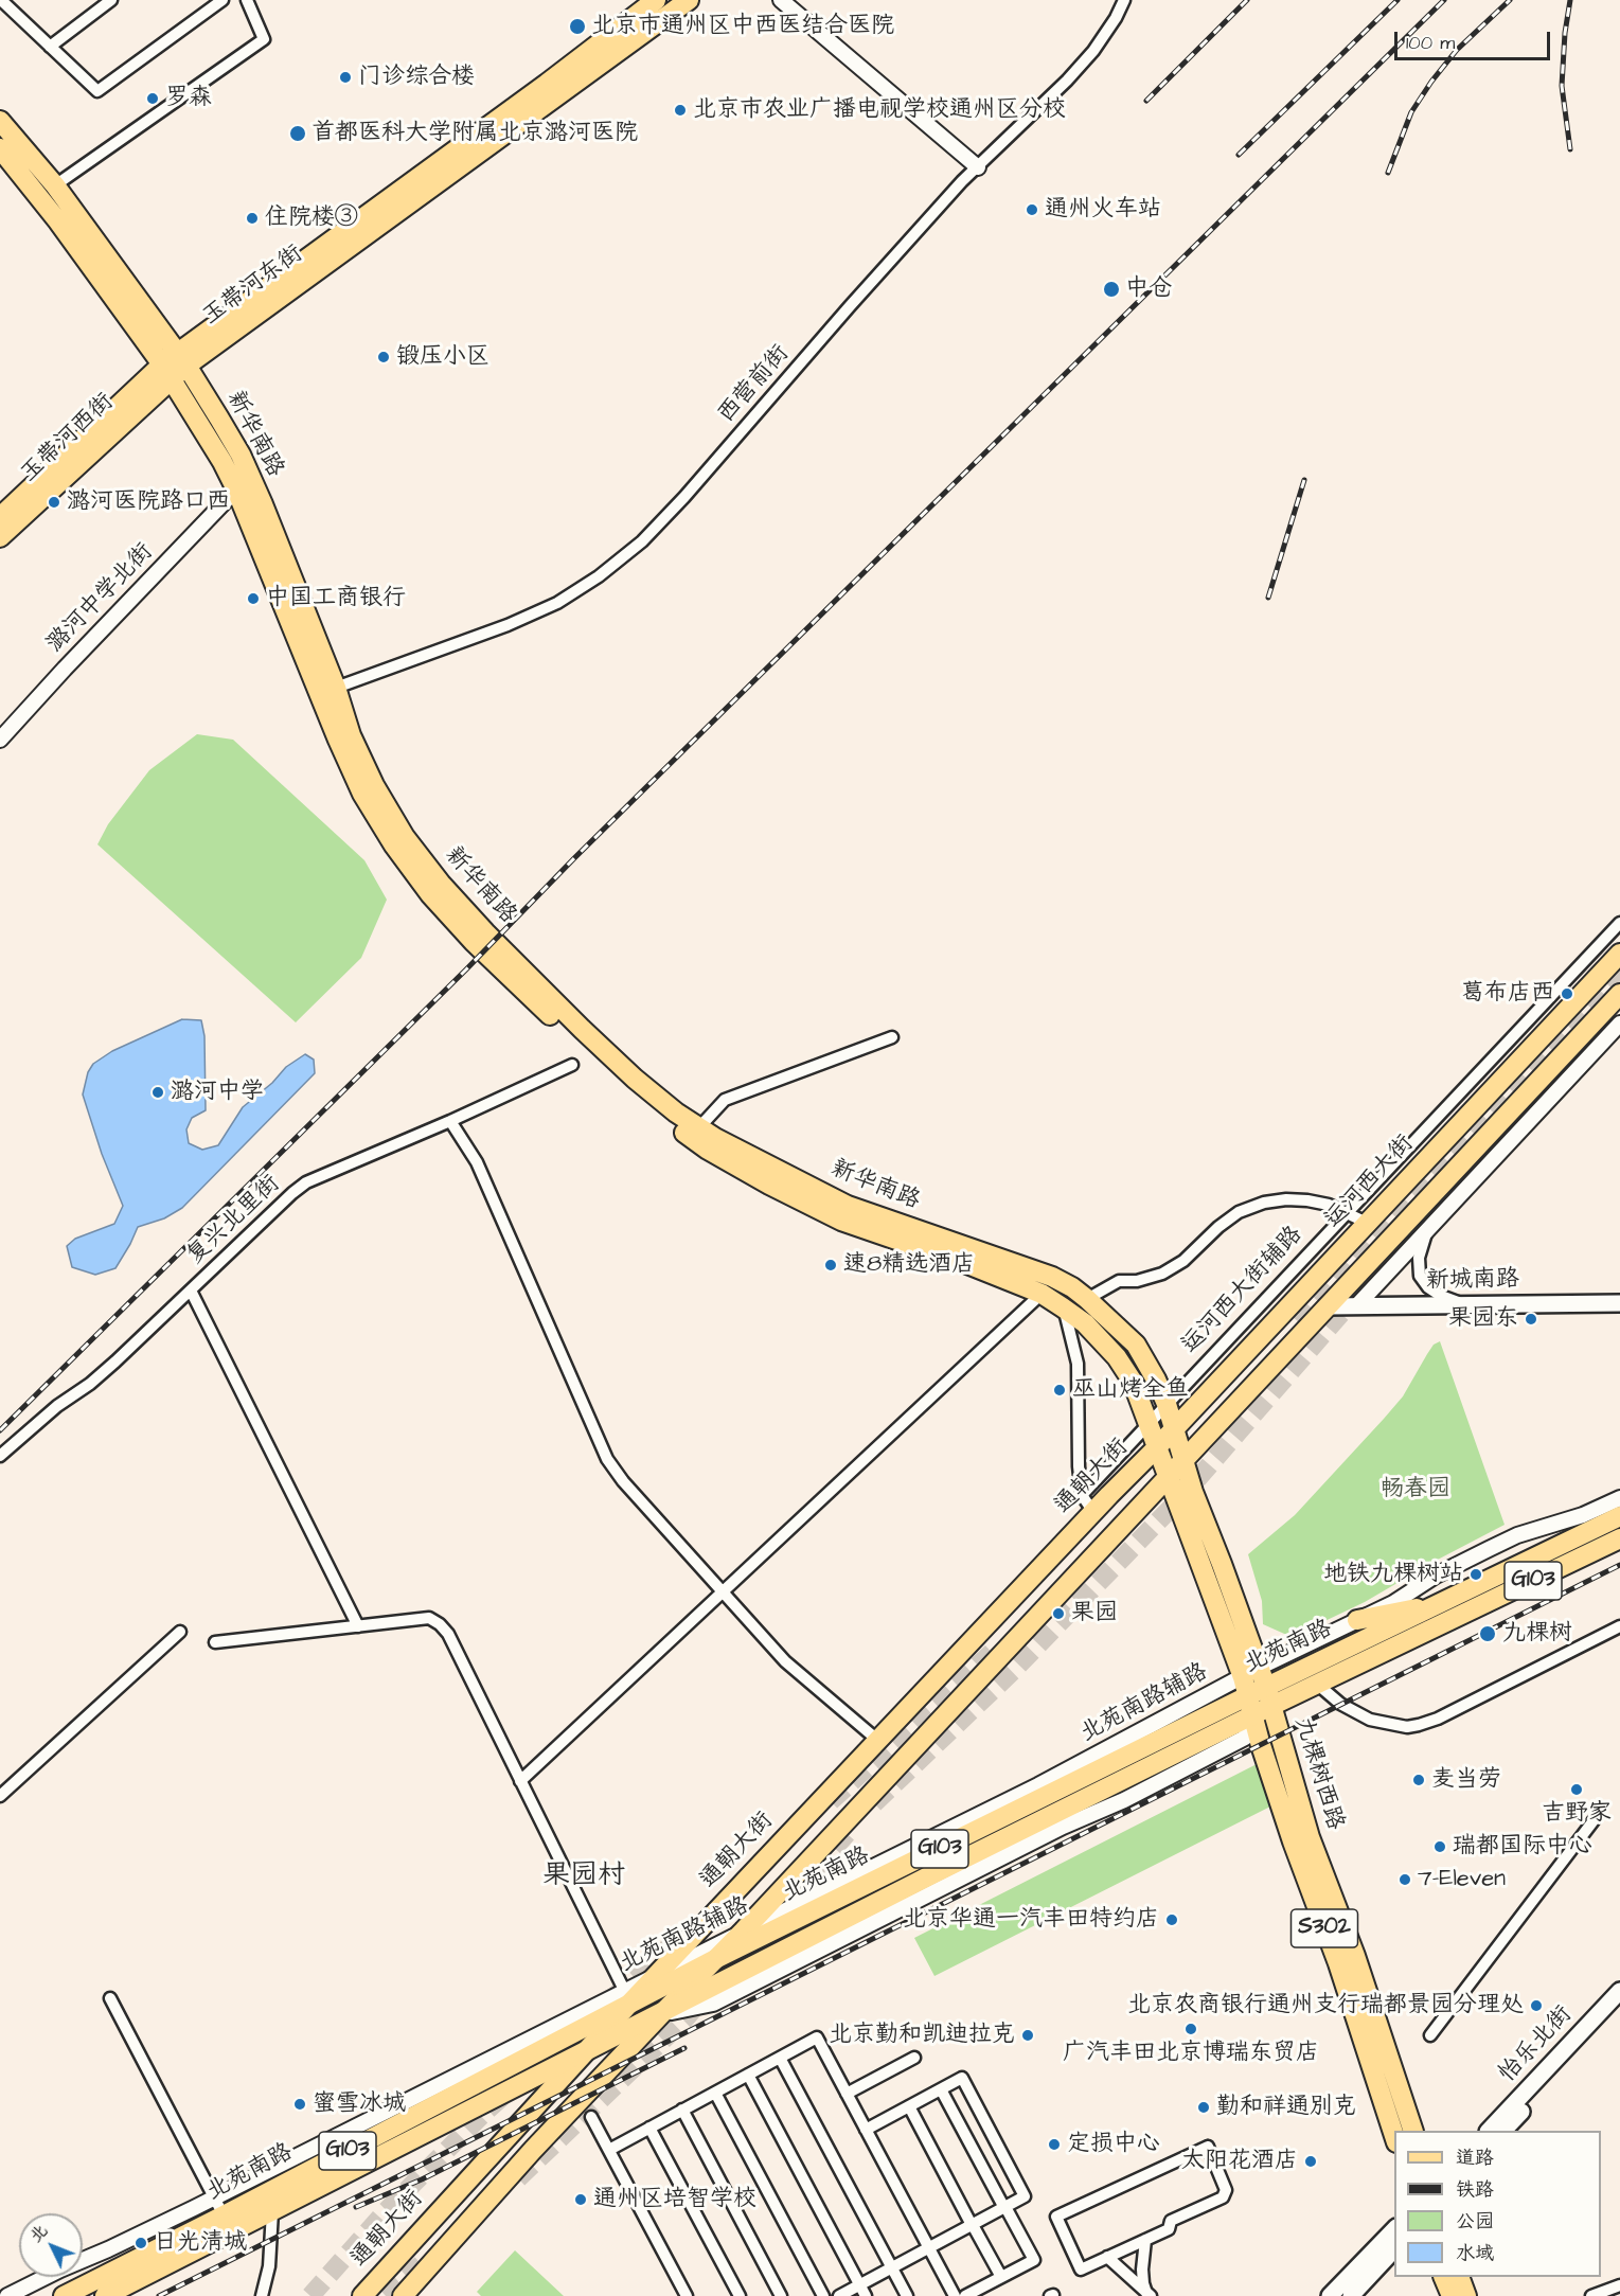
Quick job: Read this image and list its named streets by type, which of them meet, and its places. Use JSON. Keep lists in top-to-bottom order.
{
  "streets": {
    "main road": [
      "玉带河东街",
      "新华南路",
      "玉带河西街",
      "运河西大街",
      "新城南路",
      "通朝大街",
      "G103",
      "北苑南路",
      "九棵树西路",
      "S302",
      "怡乐北街"
    ],
    "street": [
      "西营前街",
      "潞河中学北街",
      "复兴北里街",
      "运河西大街辅路",
      "北苑南路辅路"
    ]
  },
  "crossings": [
    ["玉带河东街", "新华南路"],
    ["玉带河东街", "玉带河西街"],
    ["西营前街", "新华南路"],
    ["新华南路", "玉带河西街"],
    ["新华南路", "潞河中学北街"],
    ["新华南路", "运河西大街"],
    ["新华南路", "运河西大街辅路"],
    ["新华南路", "通朝大街"],
    ["新华南路", "九棵树西路"],
    ["运河西大街", "通朝大街"],
    ["运河西大街", "九棵树西路"],
    ["通朝大街", "北苑南路"],
    ["通朝大街", "北苑南路辅路"],
    ["通朝大街", "九棵树西路"],
    ["北苑南路", "北苑南路辅路"],
    ["北苑南路", "九棵树西路"],
    ["北苑南路辅路", "九棵树西路"]
  ],
  "districts": ["果园村"],
  "parks": ["畅春园"],
  "places": [
    "北京市通州区中西医结合医院",
    "门诊综合楼",
    "罗森",
    "北京市农业广播电视学校通州区分校",
    "首都医科大学附属北京潞河医院",
    "通州火车站",
    "住院楼③",
    "中仓",
    "锻压小区",
    "潞河医院路口西",
    "中国工商银行",
    "葛布店西",
    "潞河中学",
    "速8精选酒店",
    "果园东",
    "巫山烤全鱼",
    "地铁九棵树站",
    "果园",
    "九棵树",
    "麦当劳",
    "吉野家",
    "瑞都国际中心",
    "7-Eleven",
    "北京华通一汽丰田特约店",
    "北京农商银行通州支行瑞都景园分理处",
    "广汽丰田北京博瑞东贸店",
    "北京勤和凯迪拉克",
    "蜜雪冰城",
    "勤和祥通别克",
    "定损中心",
    "太阳花酒店",
    "通州区培智学校",
    "日光清城"
  ],
  "legend": [
    "道路",
    "铁路",
    "公园",
    "水域"
  ],
  "scale_bar": "100 m",
  "north": "top left"
}
